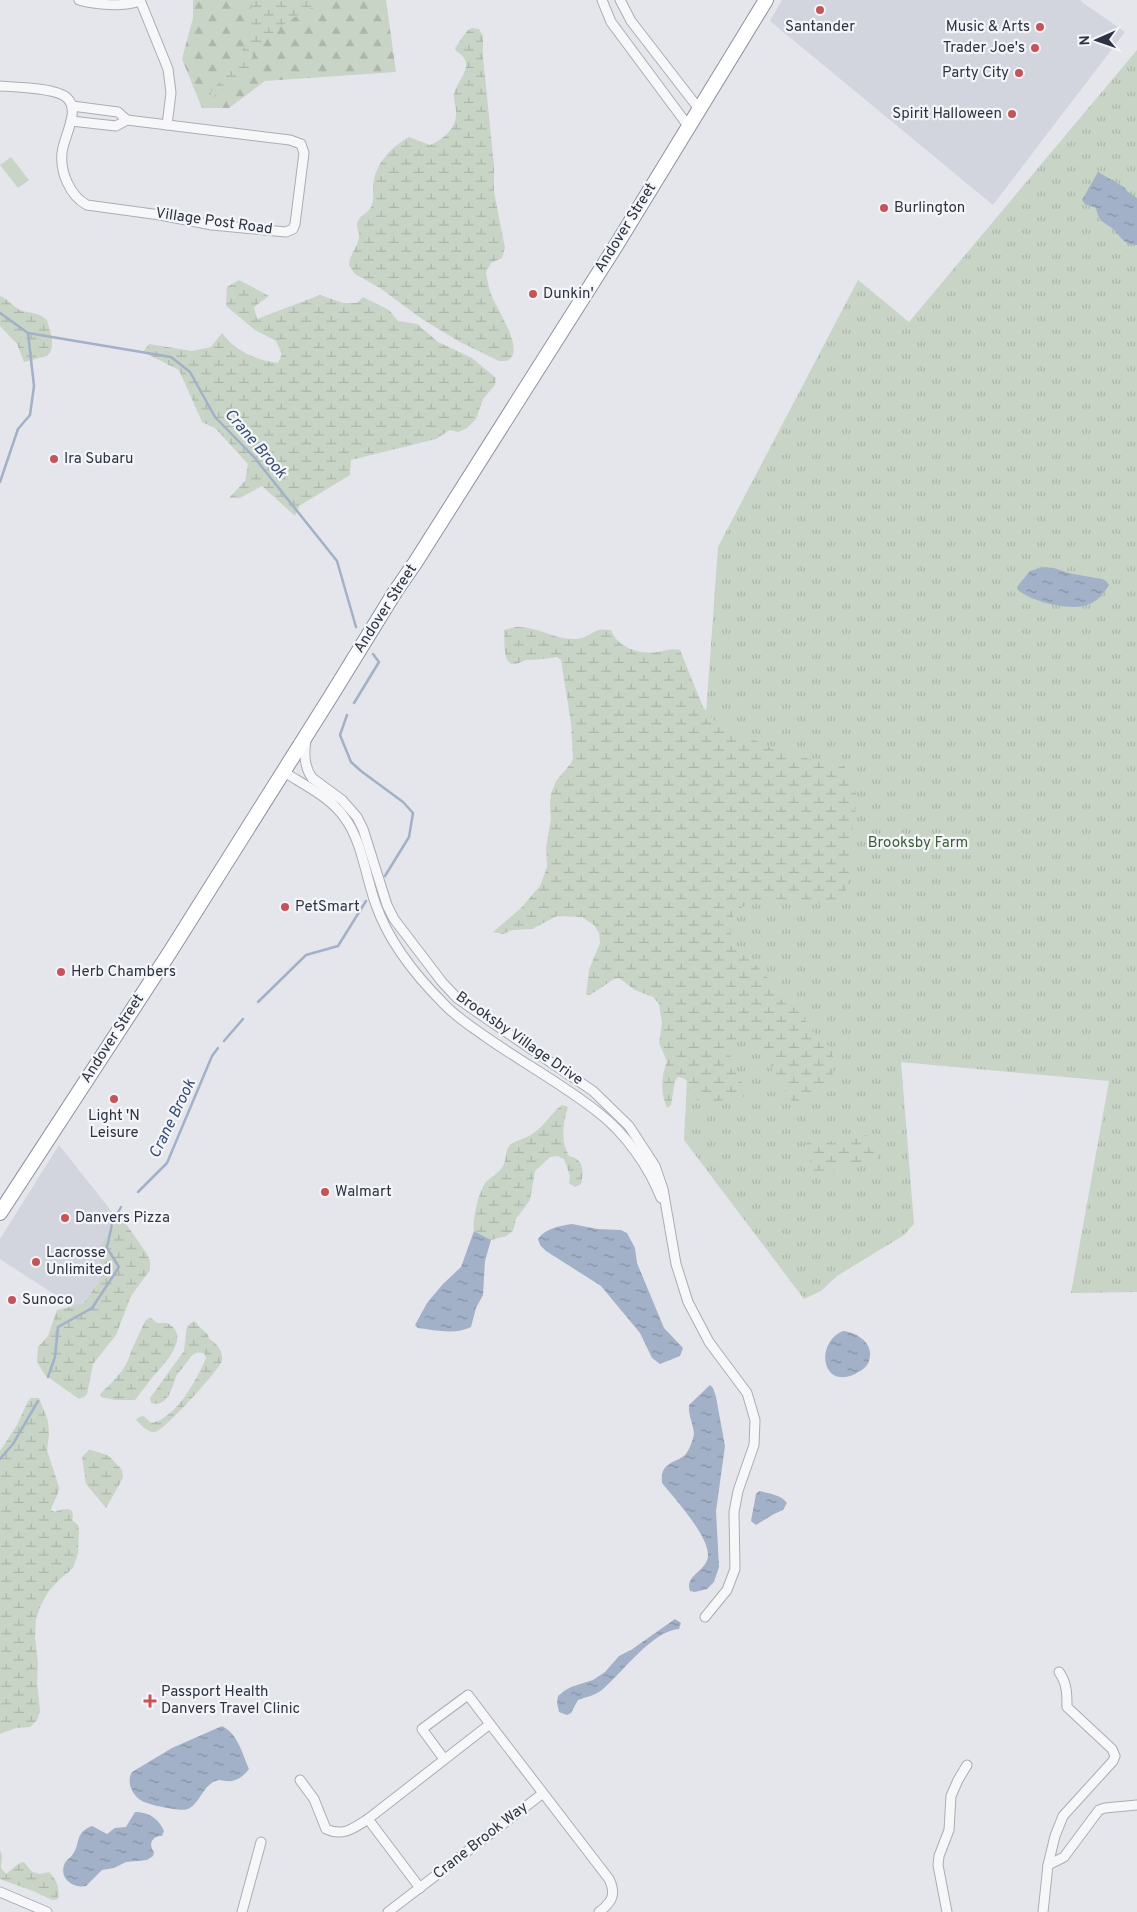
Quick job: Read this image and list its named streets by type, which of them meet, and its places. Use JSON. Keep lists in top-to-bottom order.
{
  "streets": {
    "highway": ["Andover Street"],
    "street": ["Village Post Road", "Brooksby Village Drive", "Crane Brook Way"]
  },
  "crossings": [
    ["Andover Street", "Brooksby Village Drive"]
  ],
  "water": ["Crane Brook"],
  "parks": ["Brooksby Farm"],
  "places": {
    "other": [
      "Santander",
      "Music & Arts",
      "Trader Joe's",
      "Party City",
      "Spirit Halloween",
      "Burlington",
      "Dunkin'",
      "Ira Subaru",
      "PetSmart",
      "Herb Chambers",
      "Light 'N Leisure",
      "Walmart",
      "Danvers Pizza",
      "Lacrosse Unlimited",
      "Sunoco"
    ],
    "health": ["Passport Health Danvers Travel Clinic"]
  },
  "north": "left"
}
